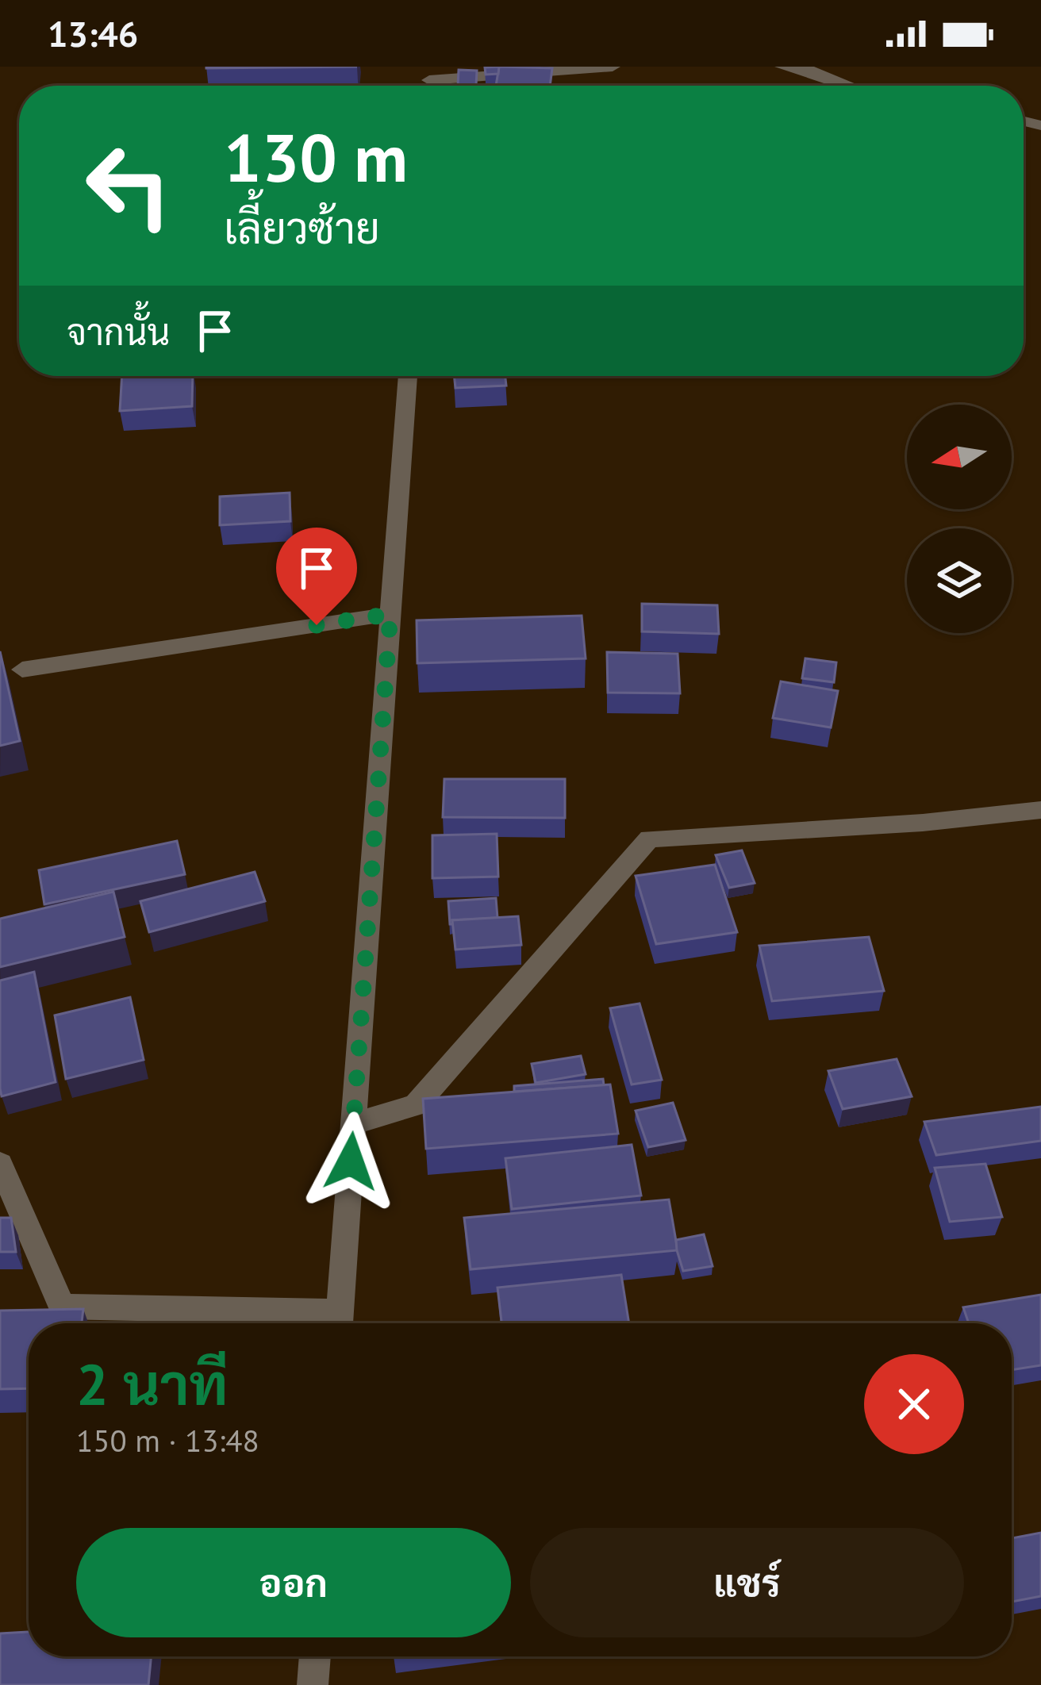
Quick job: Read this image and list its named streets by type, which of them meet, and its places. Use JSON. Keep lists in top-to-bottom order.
{
  "north": "left",
  "page": {
    "status": "13:46",
    "turn": ["130 m", "เลี้ยวซ้าย"],
    "then": "จากนั้น",
    "heading": ["2 นาที", "150 m · 13:48"],
    "buttons": ["ออก", "แชร์"]
  }
}
